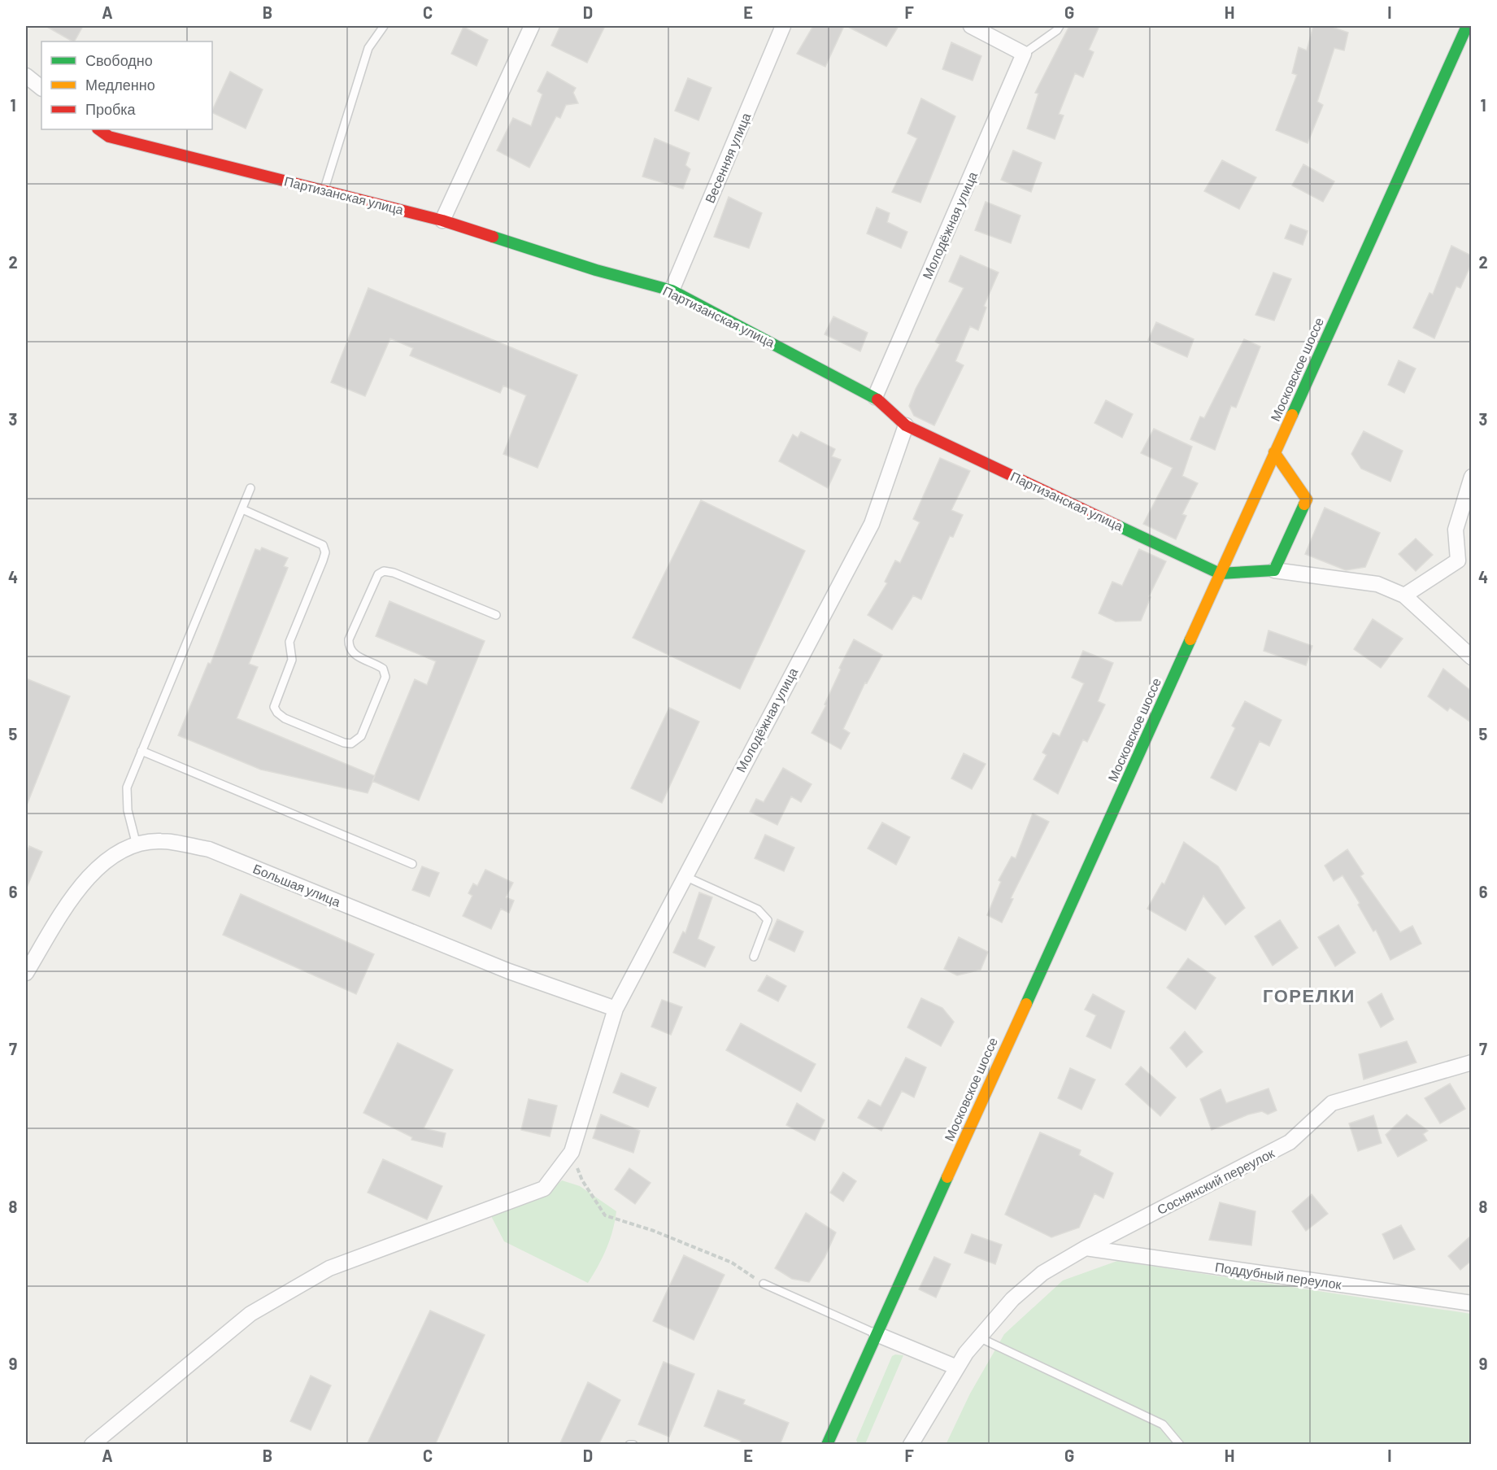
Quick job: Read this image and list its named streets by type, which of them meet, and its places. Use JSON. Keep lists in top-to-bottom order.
{
  "streets": {
    "main road": ["Партизанская улица", "Московское шоссе"],
    "street": [
      "Весенняя улица",
      "Молодёжная улица",
      "Большая улица",
      "Соснянский переулок",
      "Поддубный переулок"
    ]
  },
  "crossings": [
    ["Весенняя улица", "Партизанская улица"],
    ["Партизанская улица", "Молодёжная улица"],
    ["Партизанская улица", "Московское шоссе"],
    ["Молодёжная улица", "Большая улица"],
    ["Соснянский переулок", "Поддубный переулок"]
  ],
  "districts": ["ГОРЕЛКИ"],
  "legend": ["Свободно", "Медленно", "Пробка"],
  "grid": {
    "columns": [
      "A",
      "B",
      "C",
      "D",
      "E",
      "F",
      "G",
      "H",
      "I"
    ],
    "rows": [
      "1",
      "2",
      "3",
      "4",
      "5",
      "6",
      "7",
      "8",
      "9"
    ]
  }
}
